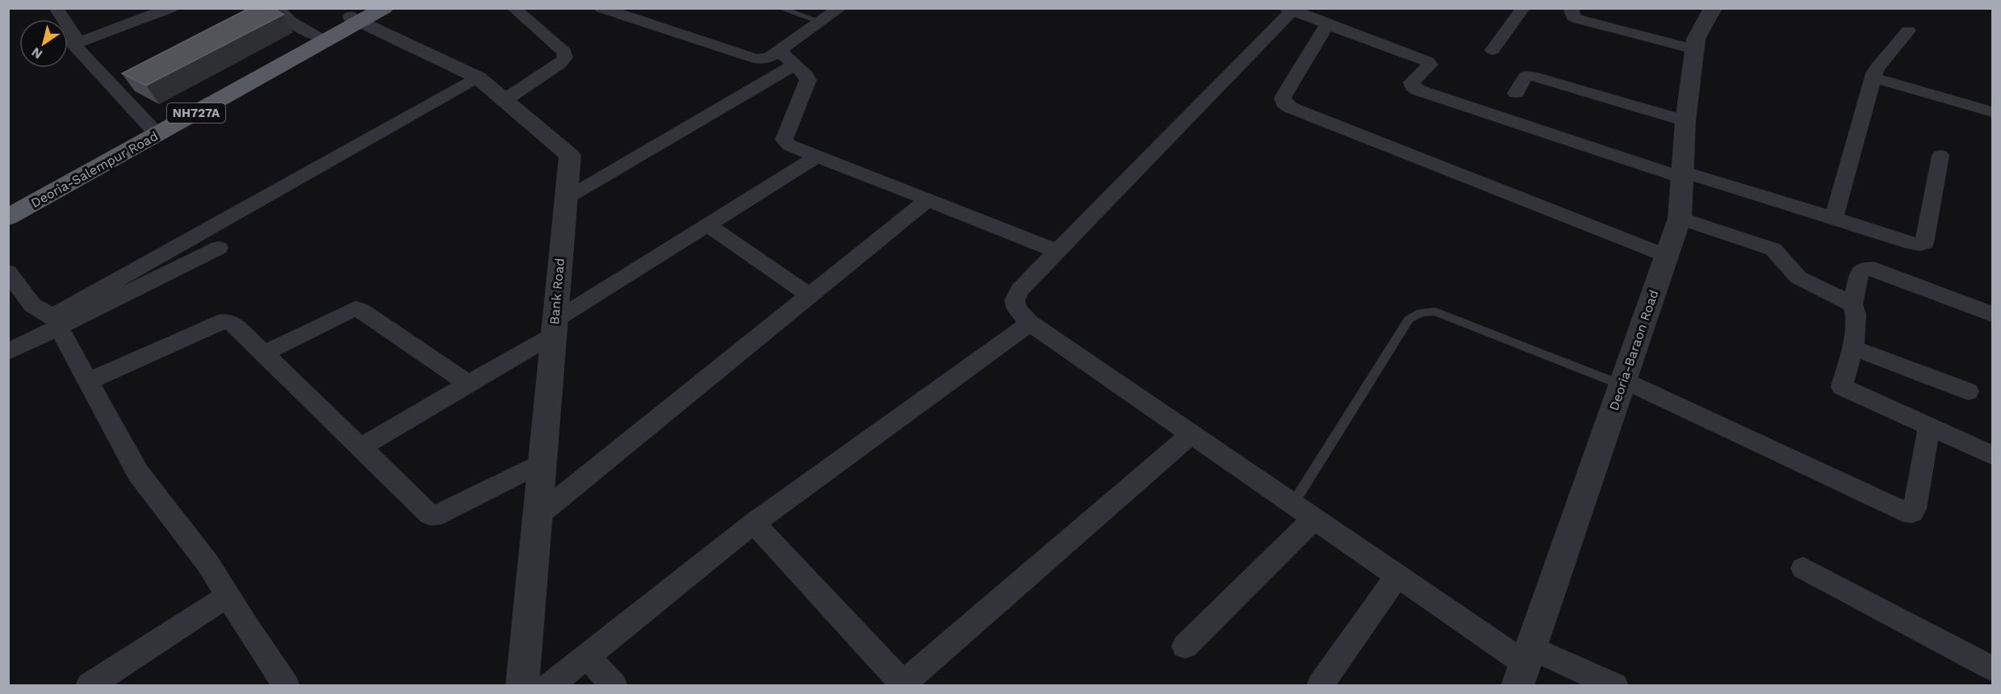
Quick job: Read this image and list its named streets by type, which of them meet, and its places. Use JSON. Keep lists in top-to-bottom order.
{
  "streets": {
    "highway": ["NH727A", "Deoria-Salempur Road"],
    "street": ["Bank Road", "Deoria-Baraon Road"]
  },
  "crossings": [
    ["Deoria-Salempur Road", "Bank Road"]
  ],
  "north": "bottom left"
}
